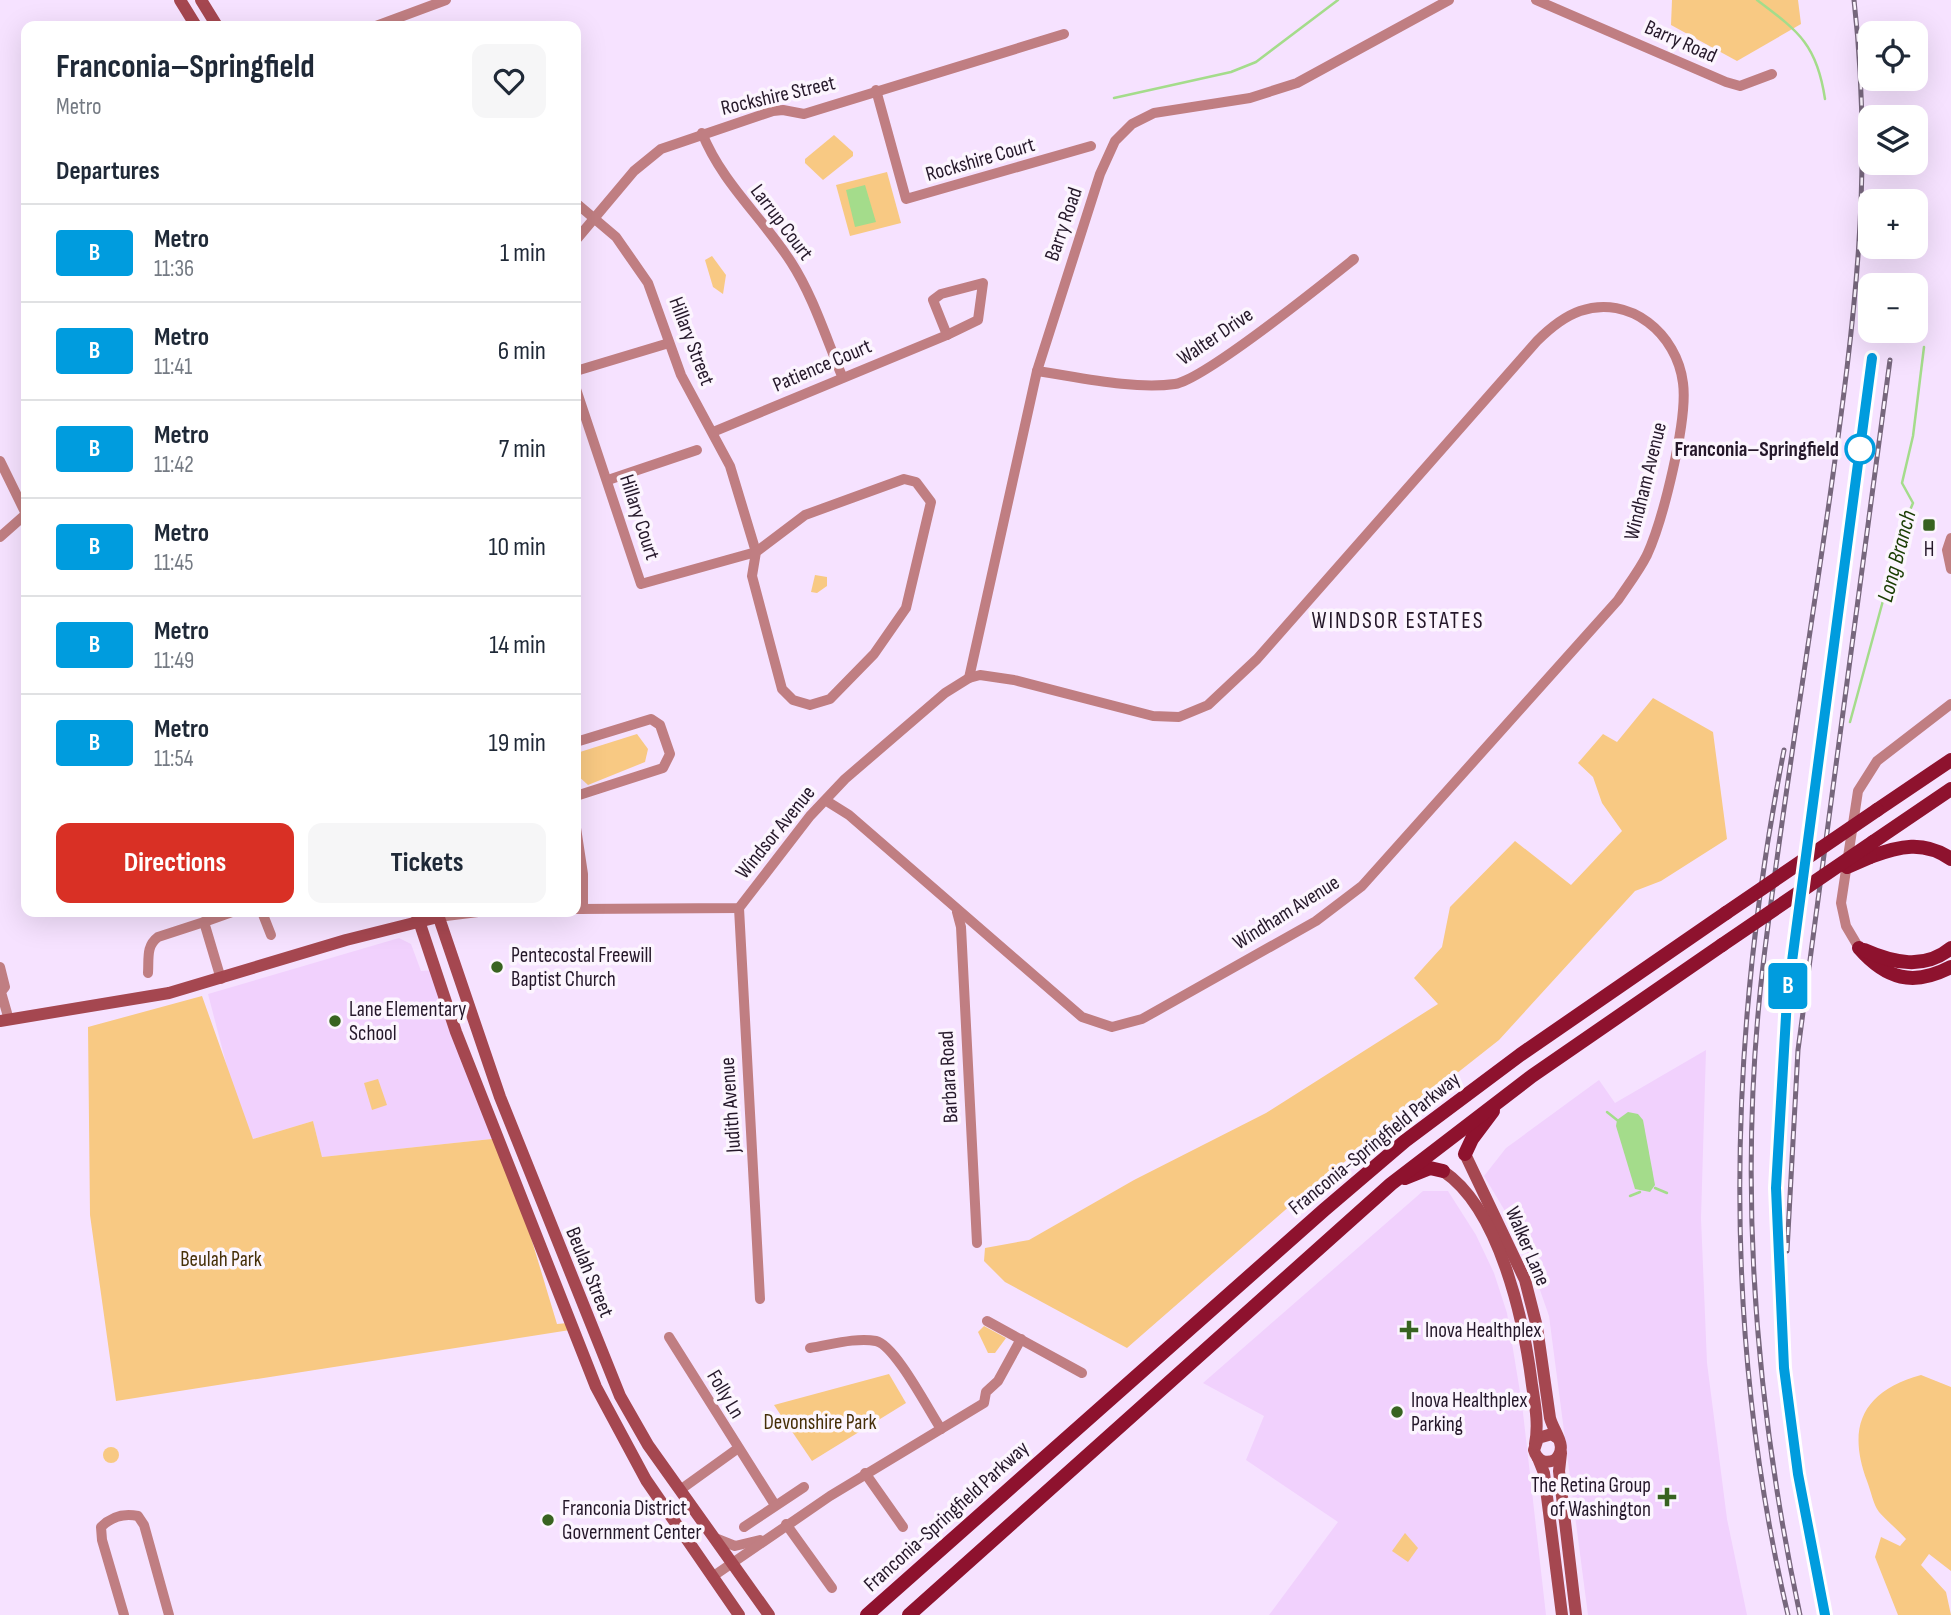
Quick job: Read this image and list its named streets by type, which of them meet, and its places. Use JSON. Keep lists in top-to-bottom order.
{
  "streets": {
    "main road": ["Franconia-Springfield Parkway", "Walker Lane", "Beulah Street"],
    "street": [
      "Barry Road",
      "Rockshire Street",
      "Rockshire Court",
      "Larrup Court",
      "Walter Drive",
      "Hillary Street",
      "Patience Court",
      "Windham Avenue",
      "Hillary Court",
      "Windsor Avenue",
      "Barbara Road",
      "Judith Avenue",
      "Folly Ln"
    ]
  },
  "crossings": [
    ["Barry Road", "Walter Drive"],
    ["Barry Road", "Windham Avenue"],
    ["Barry Road", "Windsor Avenue"],
    ["Rockshire Street", "Rockshire Court"],
    ["Rockshire Street", "Larrup Court"],
    ["Rockshire Street", "Hillary Street"],
    ["Larrup Court", "Patience Court"],
    ["Hillary Street", "Patience Court"],
    ["Hillary Street", "Hillary Court"],
    ["Windham Avenue", "Windsor Avenue"],
    ["Windham Avenue", "Barbara Road"],
    ["Windsor Avenue", "Judith Avenue"]
  ],
  "districts": ["WINDSOR ESTATES"],
  "water": ["Long Branch"],
  "parks": ["Beulah Park", "Devonshire Park"],
  "places": {
    "other": [
      "Franconia–Springfield",
      "Pentecostal Freewill Baptist Church",
      "Lane Elementary School",
      "Inova Healthplex Parking",
      "Franconia District Government Center"
    ],
    "transit": ["H"],
    "health": ["Inova Healthplex", "The Retina Group of Washington"]
  },
  "lines": ["metro line B"],
  "page": {
    "on_map": "B",
    "map_buttons": ["+", "−"],
    "heading": [
      ["Franconia–Springfield", "Metro"],
      "Departures"
    ],
    "list": [
      {
        "mark": "B",
        "name": "Metro",
        "note": "11:36",
        "value": "1 min"
      },
      {
        "mark": "B",
        "name": "Metro",
        "note": "11:41",
        "value": "6 min"
      },
      {
        "mark": "B",
        "name": "Metro",
        "note": "11:42",
        "value": "7 min"
      },
      {
        "mark": "B",
        "name": "Metro",
        "note": "11:45",
        "value": "10 min"
      },
      {
        "mark": "B",
        "name": "Metro",
        "note": "11:49",
        "value": "14 min"
      },
      {
        "mark": "B",
        "name": "Metro",
        "note": "11:54",
        "value": "19 min"
      }
    ],
    "buttons": ["Directions", "Tickets"]
  }
}
